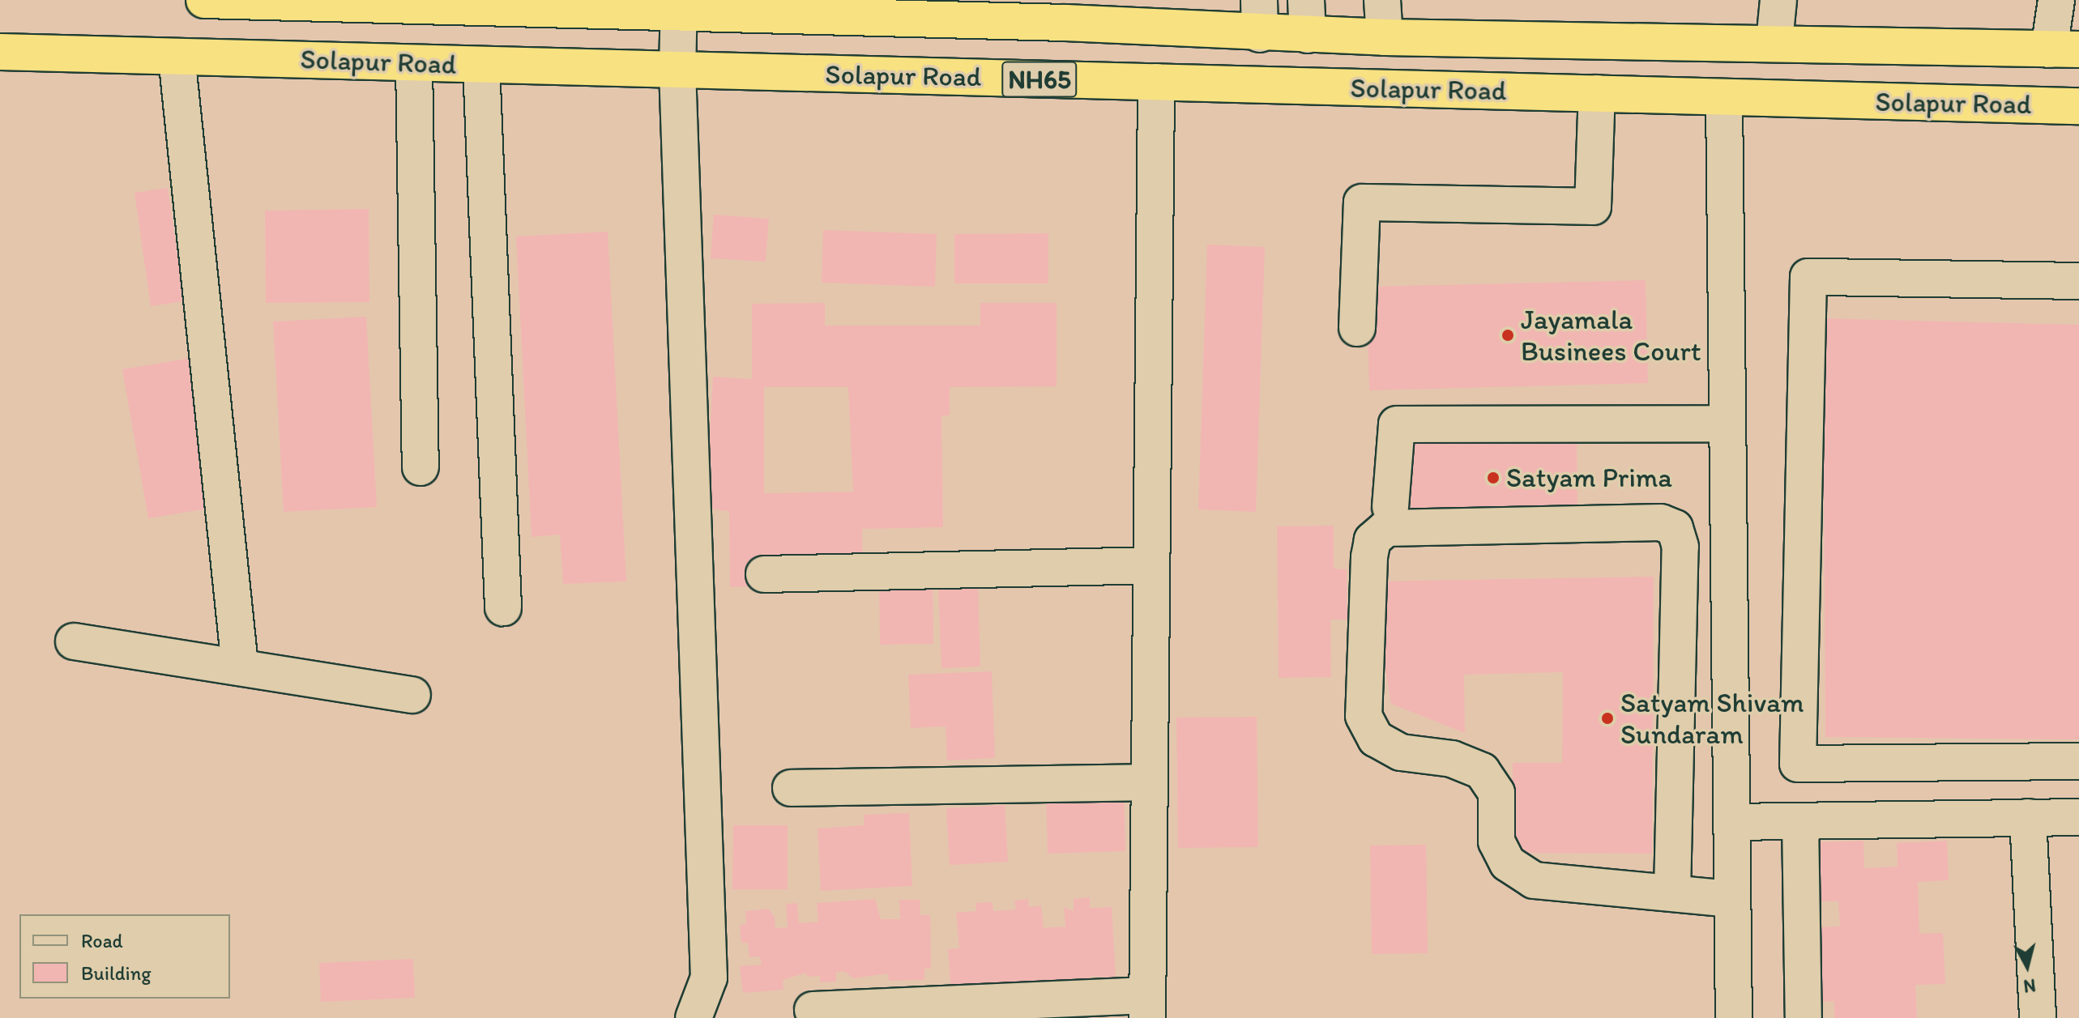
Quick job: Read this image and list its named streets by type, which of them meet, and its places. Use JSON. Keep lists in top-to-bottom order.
{
  "streets": {
    "highway": ["Solapur Road", "NH65"]
  },
  "places": ["Jayamala Businees Court", "Satyam Prima", "Satyam Shivam Sundaram"],
  "legend": ["Road", "Building"],
  "north": "bottom"
}
